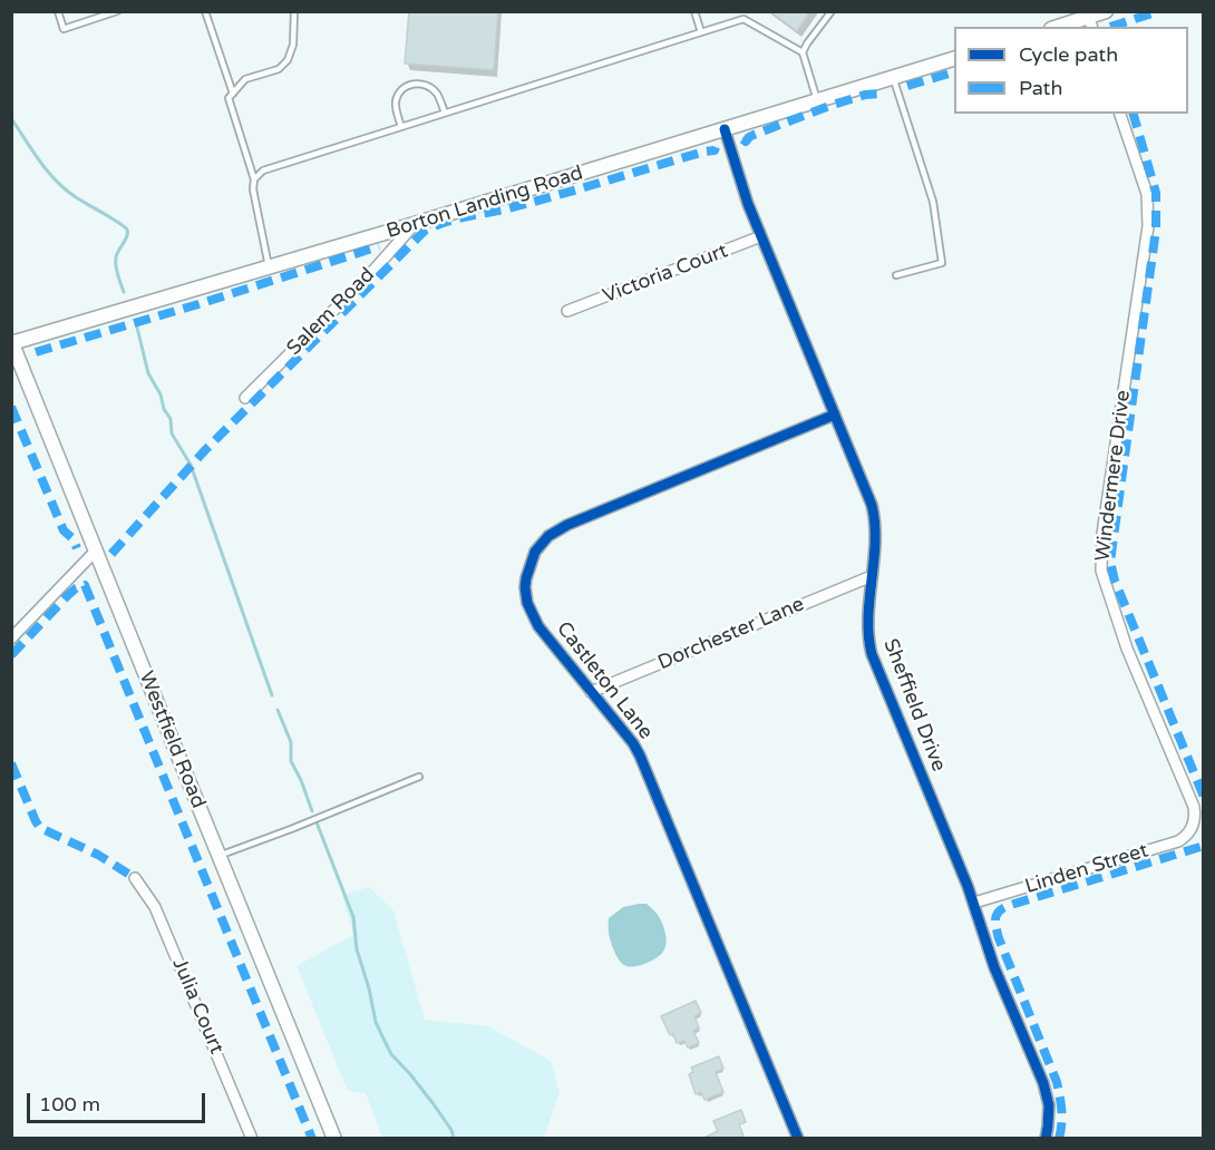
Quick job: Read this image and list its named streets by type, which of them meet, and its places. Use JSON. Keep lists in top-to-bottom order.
{
  "streets": {
    "street": [
      "Borton Landing Road",
      "Victoria Court",
      "Salem Road",
      "Windermere Drive",
      "Dorchester Lane",
      "Castleton Lane",
      "Sheffield Drive",
      "Westfield Road",
      "Linden Street",
      "Julia Court"
    ]
  },
  "crossings": [
    ["Borton Landing Road", "Salem Road"],
    ["Borton Landing Road", "Sheffield Drive"],
    ["Borton Landing Road", "Westfield Road"],
    ["Victoria Court", "Sheffield Drive"],
    ["Windermere Drive", "Linden Street"],
    ["Dorchester Lane", "Castleton Lane"],
    ["Dorchester Lane", "Sheffield Drive"],
    ["Castleton Lane", "Sheffield Drive"],
    ["Sheffield Drive", "Linden Street"]
  ],
  "legend": ["Cycle path", "Path"],
  "scale_bar": "100 m"
}
